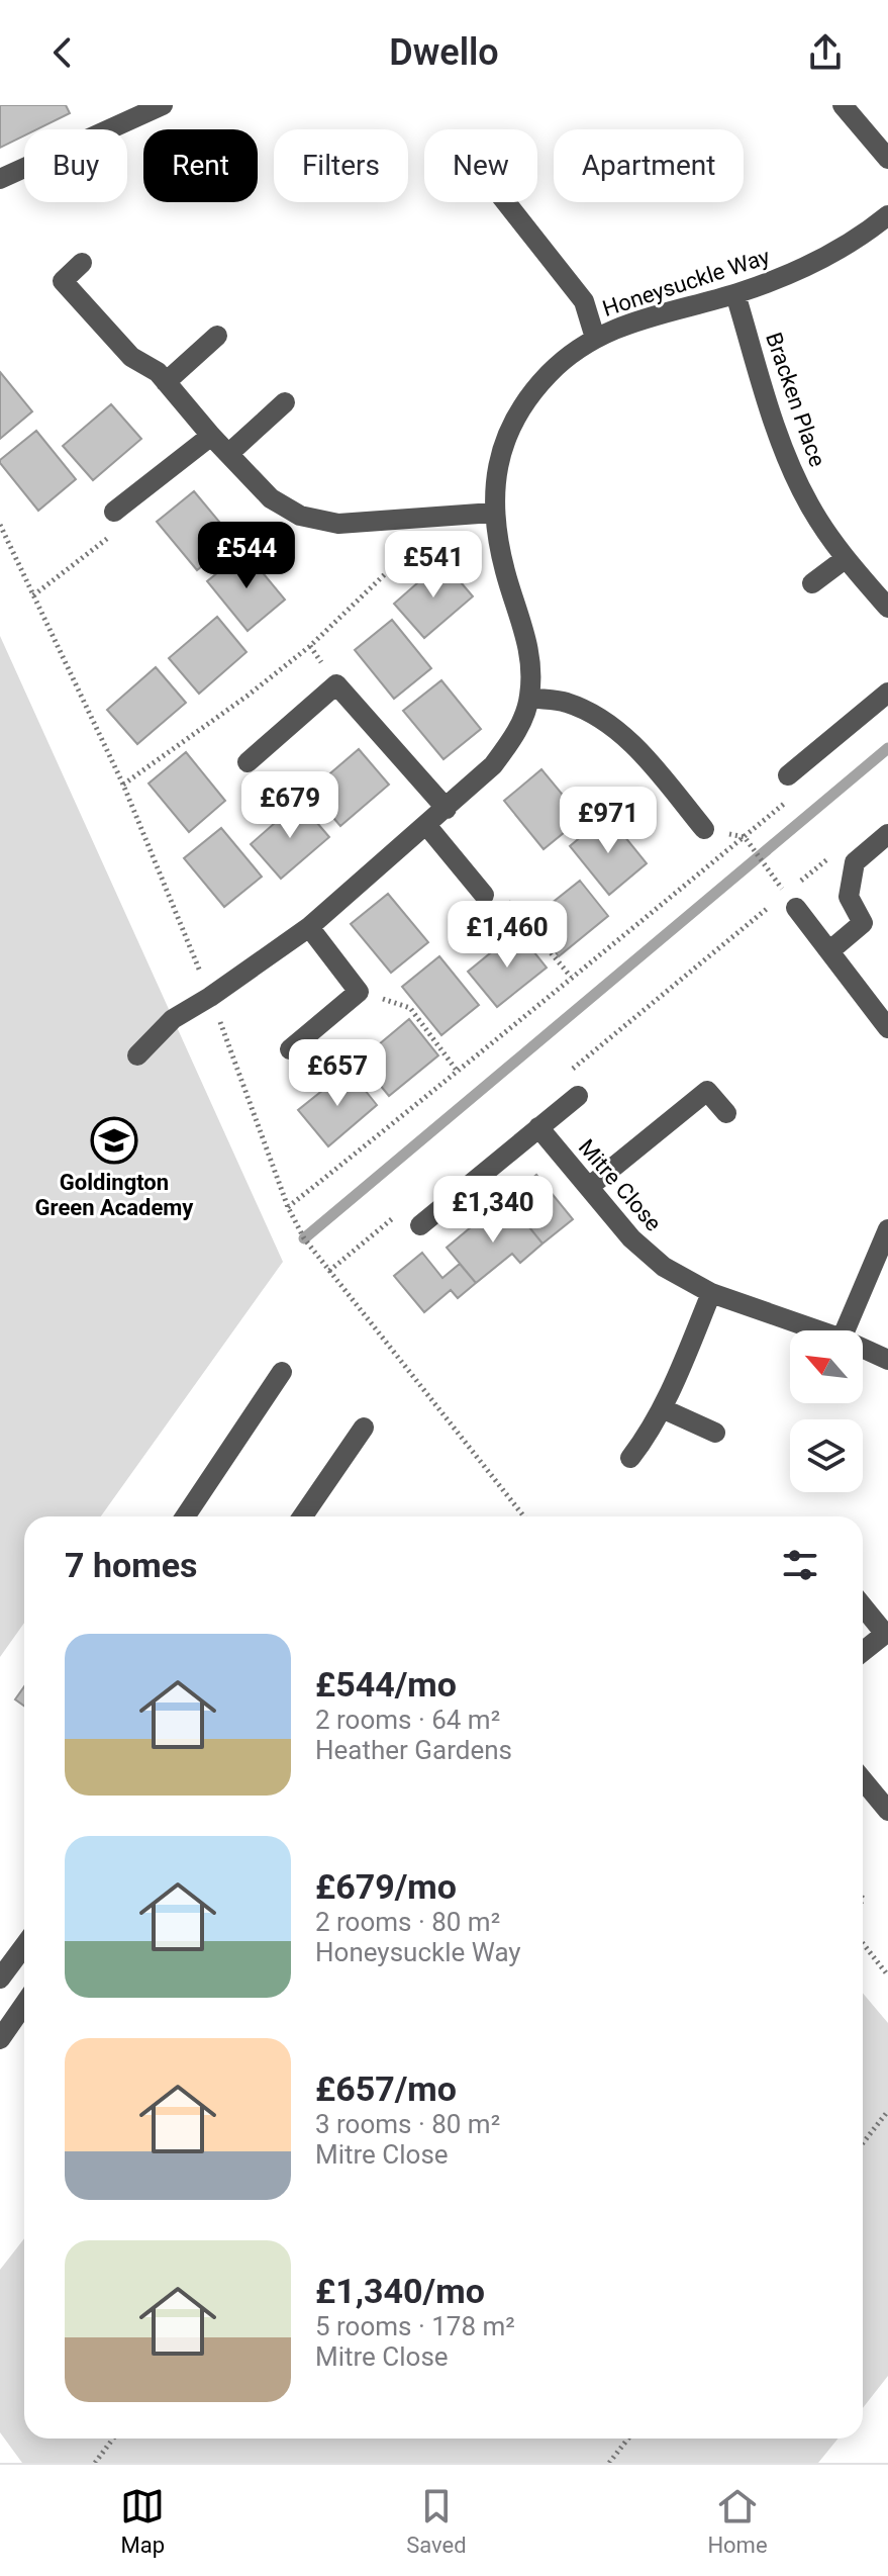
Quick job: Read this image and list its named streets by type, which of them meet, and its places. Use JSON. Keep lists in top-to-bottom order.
{
  "streets": {
    "street": ["Honeysuckle Way", "Bracken Place", "Mitre Close"]
  },
  "crossings": [
    ["Honeysuckle Way", "Bracken Place"]
  ],
  "places": {
    "school or university": ["Goldington Green Academy"]
  },
  "north": "top left",
  "page": {
    "header": "Dwello",
    "chip": [
      "Buy",
      "Rent",
      "Filters",
      "New",
      "Apartment"
    ],
    "price": [
      "£544",
      "£541",
      "£679",
      "£971",
      "£1,460",
      "£657",
      "£1,340"
    ],
    "heading": "7 homes",
    "list": [
      {
        "name": "£544/mo",
        "note": "2 rooms · 64 m² · Heather Gardens"
      },
      {
        "name": "£679/mo",
        "note": "2 rooms · 80 m² · Honeysuckle Way"
      },
      {
        "name": "£657/mo",
        "note": "3 rooms · 80 m² · Mitre Close"
      },
      {
        "name": "£1,340/mo",
        "note": "5 rooms · 178 m² · Mitre Close"
      }
    ],
    "tabs": ["Map", "Saved", "Home"]
  }
}
